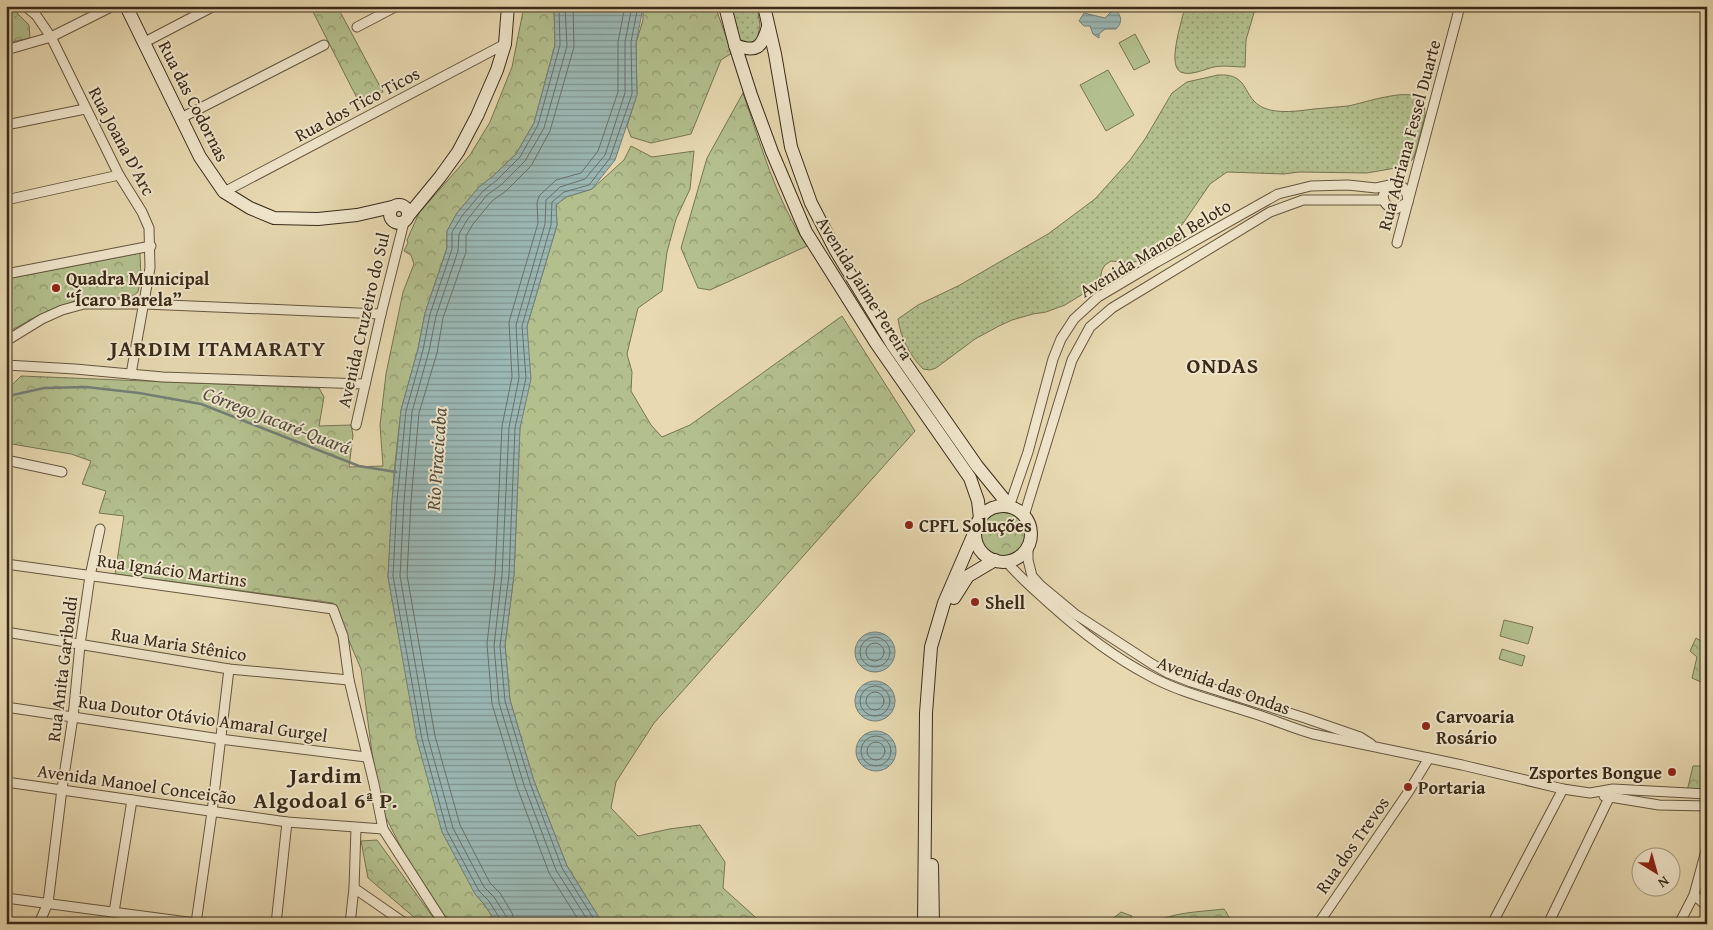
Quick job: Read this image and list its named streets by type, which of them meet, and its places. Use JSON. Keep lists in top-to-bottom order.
{
  "streets": {
    "main road": ["Rua das Codornas", "Avenida Jaime Pereira", "Avenida Cruzeiro do Sul"],
    "street": [
      "Rua dos Tico Ticos",
      "Rua Adriana Fessel Duarte",
      "Rua Joana D'Arc",
      "Avenida Manoel Beloto",
      "Rua Ignácio Martins",
      "Rua Maria Stênico",
      "Rua Anita Garibaldi",
      "Avenida das Ondas",
      "Rua Doutor Otávio Amaral Gurgel",
      "Avenida Manoel Conceição",
      "Rua dos Trevos"
    ]
  },
  "crossings": [
    ["Rua das Codornas", "Rua dos Tico Ticos"],
    ["Rua das Codornas", "Avenida Cruzeiro do Sul"],
    ["Rua dos Tico Ticos", "Avenida Cruzeiro do Sul"],
    ["Rua Adriana Fessel Duarte", "Avenida Manoel Beloto"],
    ["Avenida Manoel Beloto", "Avenida Jaime Pereira"],
    ["Avenida Manoel Beloto", "Avenida das Ondas"],
    ["Avenida Jaime Pereira", "Avenida das Ondas"],
    ["Rua Ignácio Martins", "Rua Maria Stênico"],
    ["Rua Ignácio Martins", "Rua Anita Garibaldi"],
    ["Rua Maria Stênico", "Rua Anita Garibaldi"],
    ["Rua Anita Garibaldi", "Rua Doutor Otávio Amaral Gurgel"],
    ["Rua Anita Garibaldi", "Avenida Manoel Conceição"],
    ["Avenida das Ondas", "Rua dos Trevos"]
  ],
  "districts": ["JARDIM ITAMARATY", "ONDAS", "Jardim Algodoal 6ª P."],
  "water": ["Córrego Jacaré-Quará", "Rio Piracicaba"],
  "places": [
    "Quadra Municipal “Ícaro Barela”",
    "CPFL Soluções",
    "Shell",
    "Carvoaria Rosário",
    "Zsportes Bongue",
    "Portaria"
  ],
  "north": "bottom right"
}
